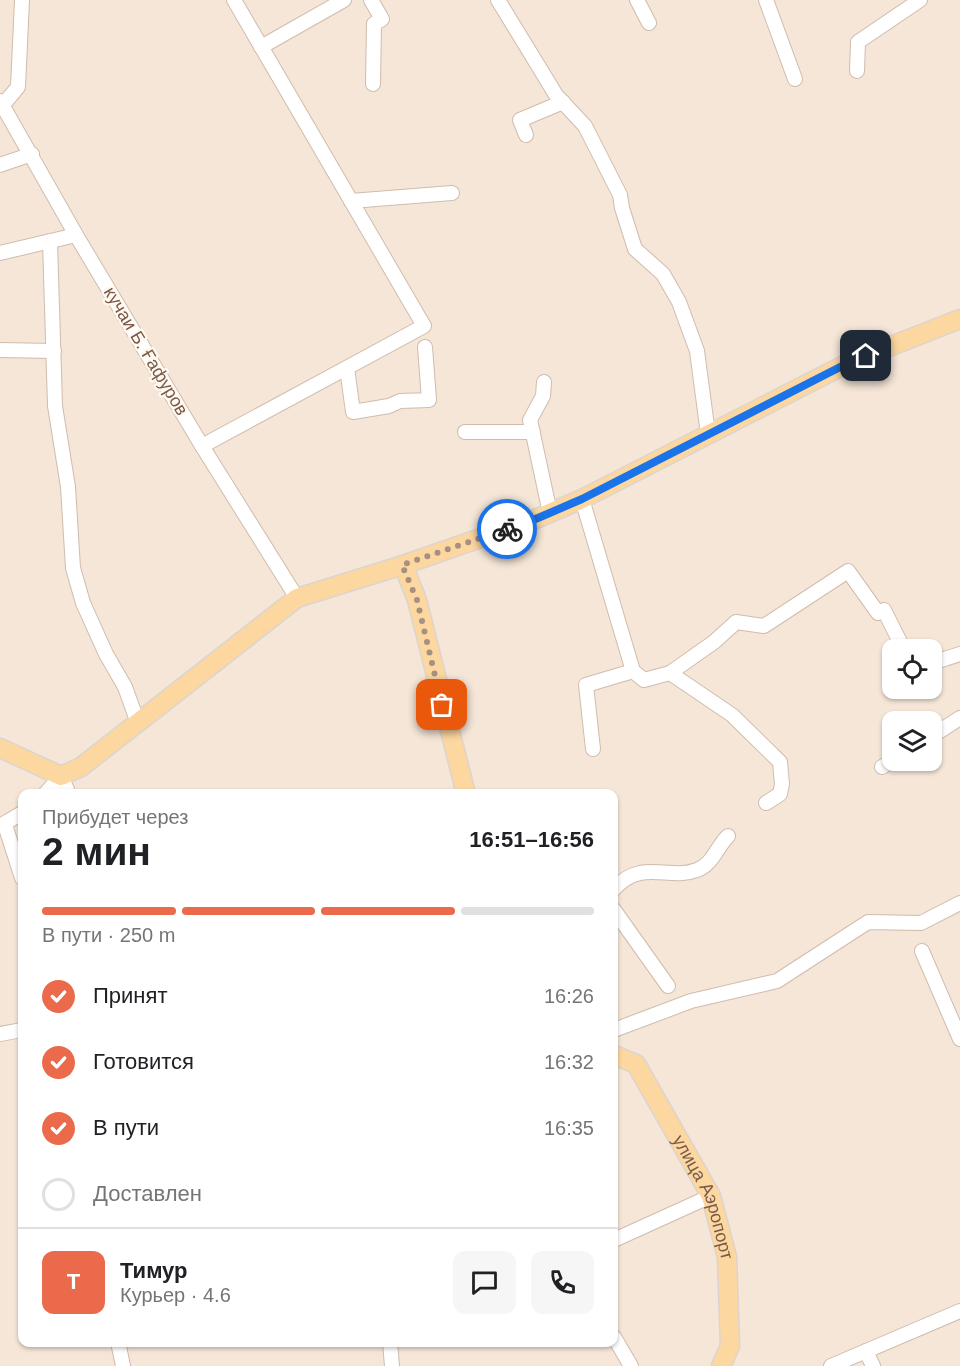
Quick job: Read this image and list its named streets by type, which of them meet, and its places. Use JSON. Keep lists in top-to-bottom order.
{
  "streets": {
    "main road": ["улица Аэропорт"],
    "street": ["кучаи Б. Ғафуров"]
  },
  "page": {
    "heading": ["2 мин", "Прибудет через", "16:51–16:56"],
    "panel": ["Тимур", "Курьер · 4.6"],
    "bar": "В пути · 250 m",
    "list": [
      ["Принят", "16:26"],
      ["Готовится", "16:32"],
      ["В пути", "16:35"],
      "Доставлен"
    ],
    "round": "Т"
  }
}
